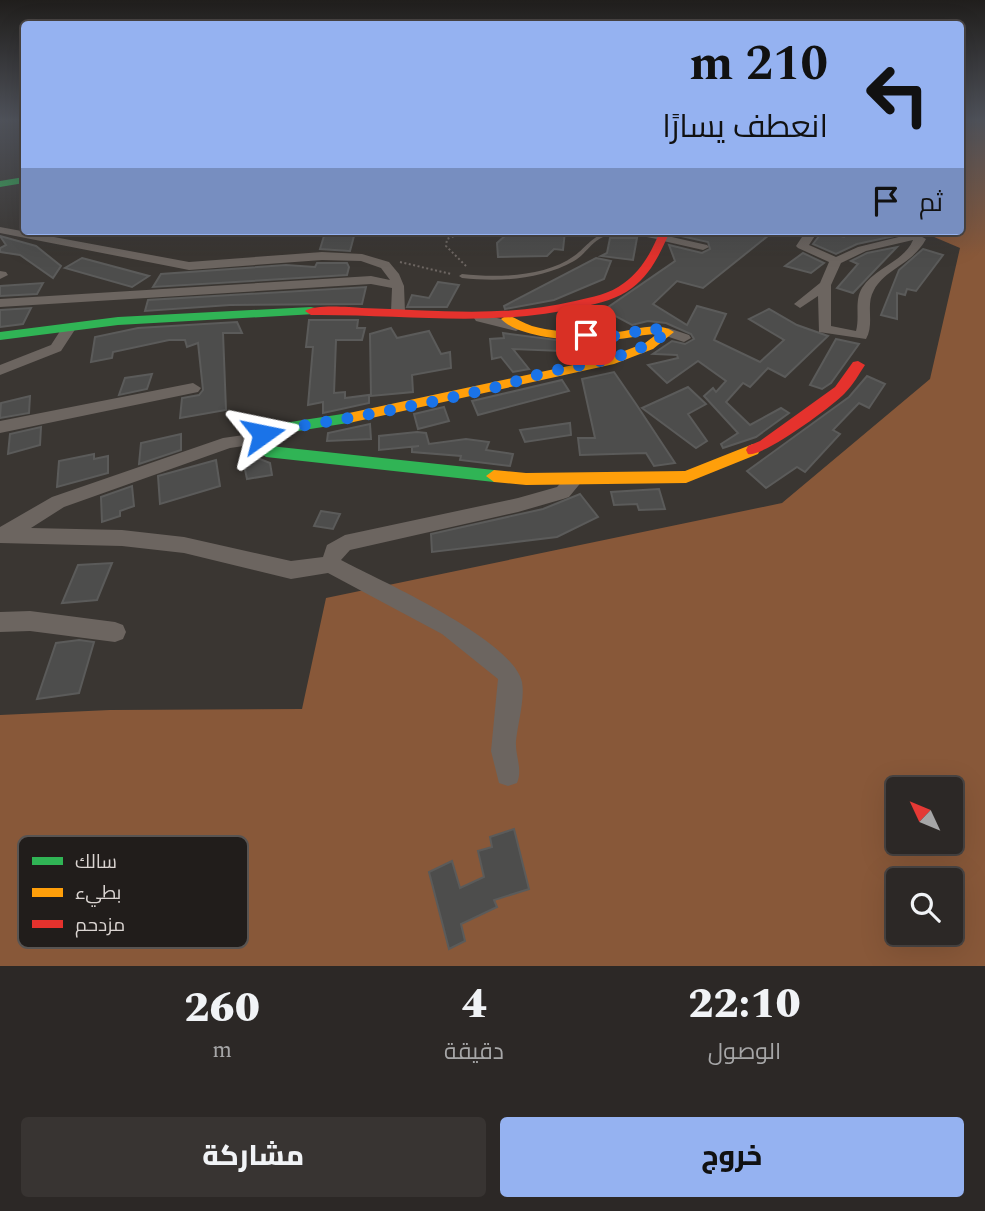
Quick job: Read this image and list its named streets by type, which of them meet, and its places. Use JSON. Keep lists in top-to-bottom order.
{
  "legend": ["سالك", "بطيء", "مزدحم"],
  "north": "top left",
  "page": {
    "turn": ["210 m", "انعطف يسارًا"],
    "then": "ثم",
    "eta": [
      "22:10",
      "الوصول",
      "4",
      "دقيقة",
      "260",
      "m"
    ],
    "buttons": ["خروج", "مشاركة"]
  }
}
